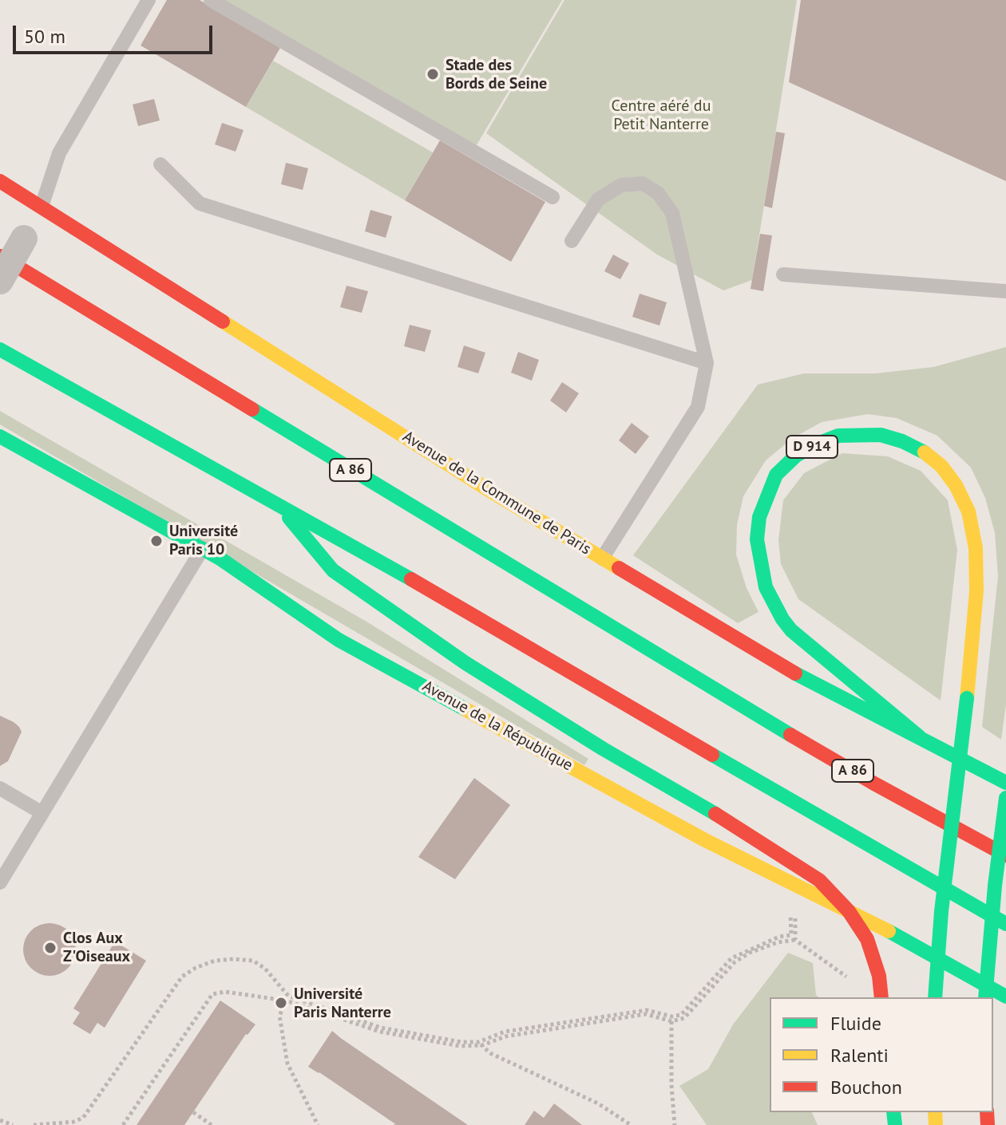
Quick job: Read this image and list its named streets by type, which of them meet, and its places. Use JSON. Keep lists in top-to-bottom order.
{
  "streets": {
    "main road": [
      "D 914",
      "A 86",
      "Avenue de la Commune de Paris",
      "Avenue de la République"
    ]
  },
  "crossings": [
    ["D 914", "Avenue de la Commune de Paris"]
  ],
  "parks": ["Centre aéré du Petit Nanterre"],
  "places": [
    "Stade des Bords de Seine",
    "Université Paris 10",
    "Clos Aux Z'Oiseaux",
    "Université Paris Nanterre"
  ],
  "legend": ["Fluide", "Ralenti", "Bouchon"],
  "scale_bar": "50 m"
}
